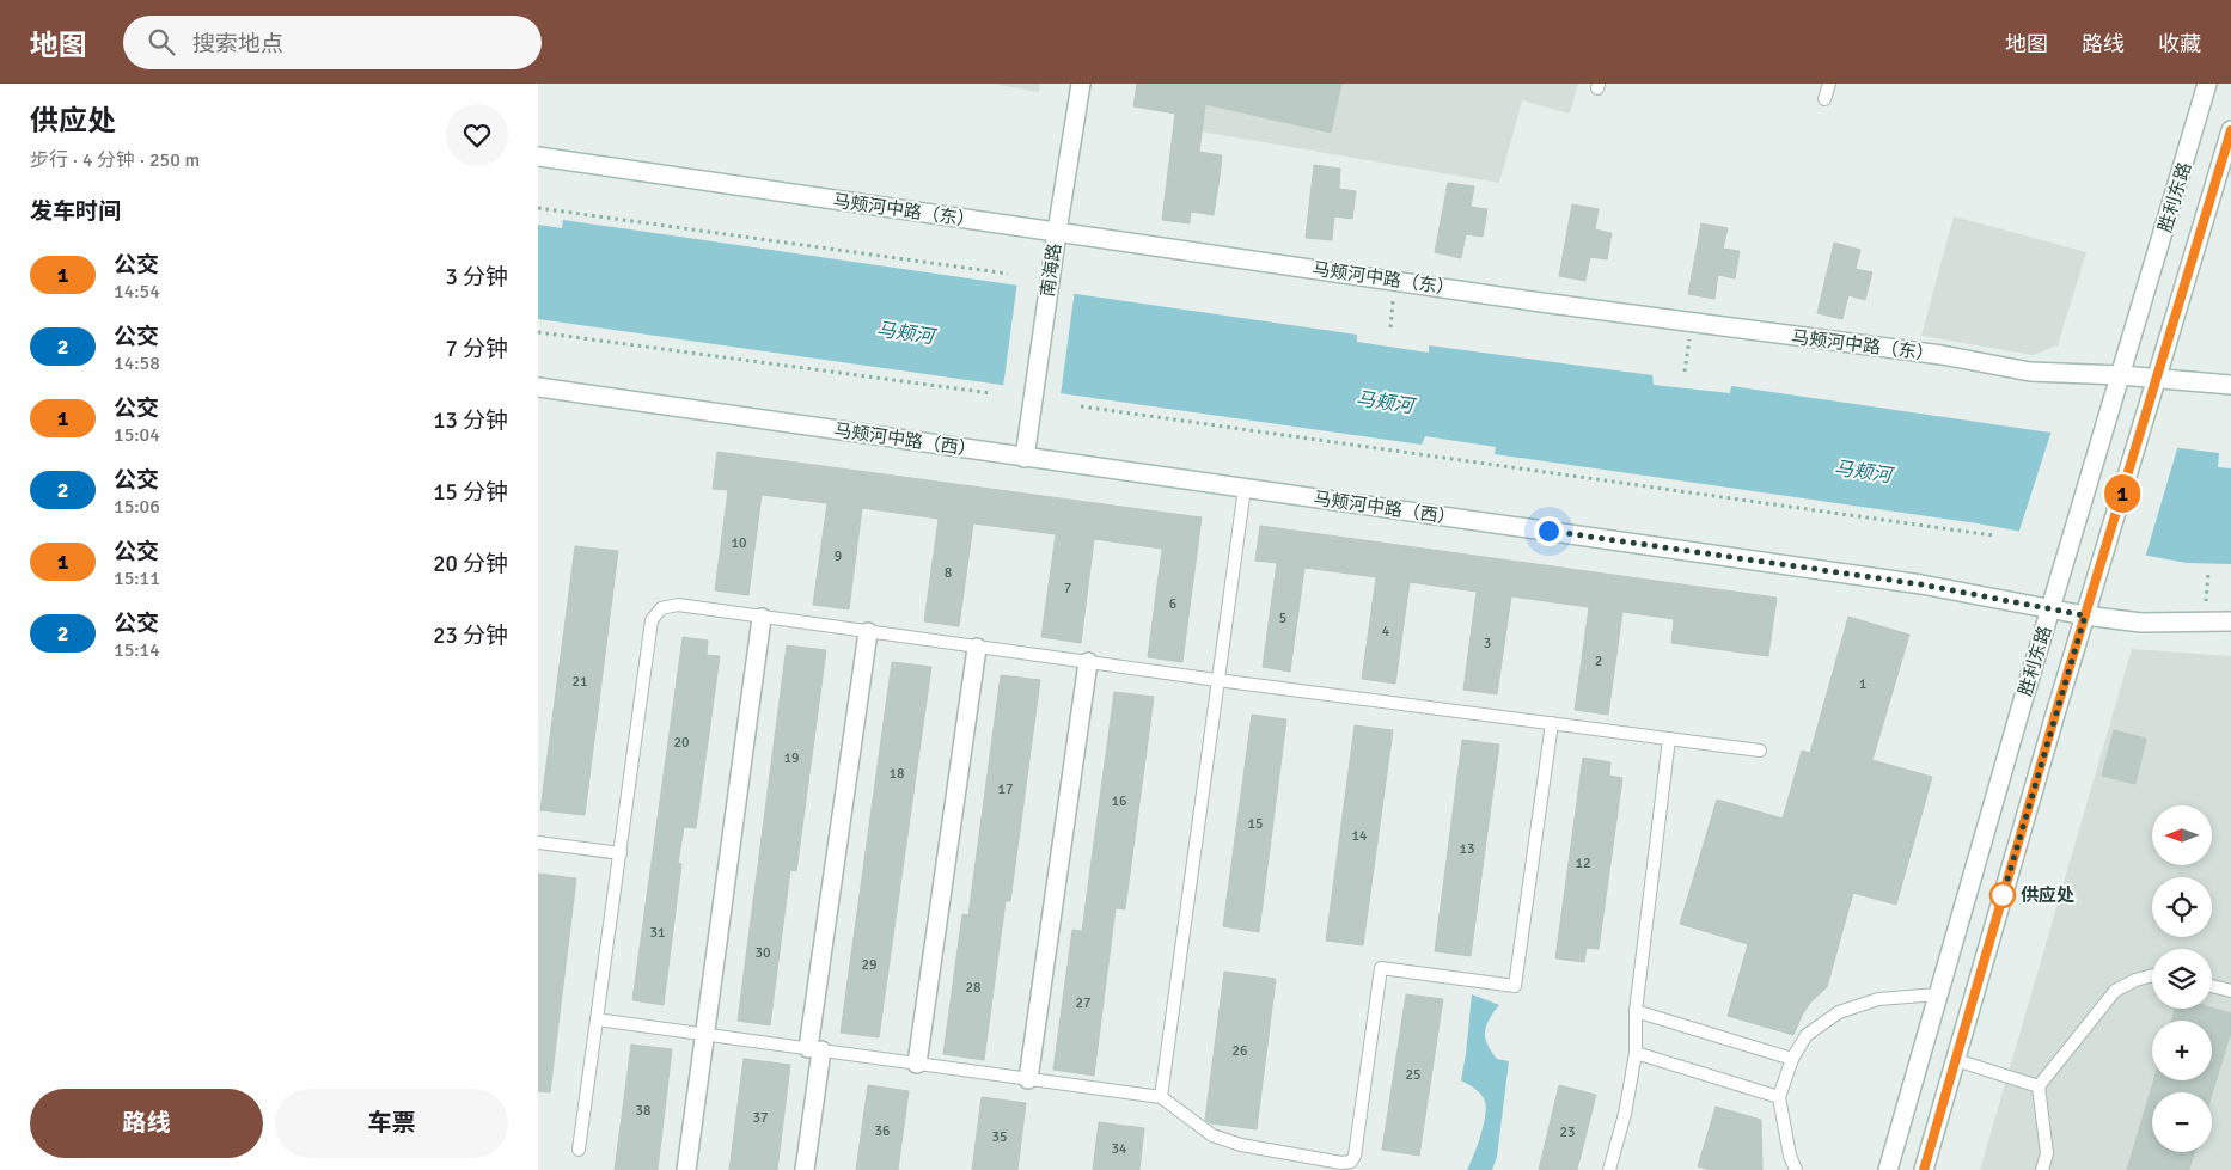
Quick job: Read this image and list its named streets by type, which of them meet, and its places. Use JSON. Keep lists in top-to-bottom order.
{
  "streets": {
    "street": [
      "胜利东路",
      "马颊河中路（东）",
      "南海路",
      "马颊河中路（西）"
    ]
  },
  "crossings": [
    ["胜利东路", "马颊河中路（东）"],
    ["胜利东路", "马颊河中路（西）"],
    ["马颊河中路（东）", "南海路"],
    ["南海路", "马颊河中路（西）"]
  ],
  "water": ["马颊河"],
  "places": ["供应处"],
  "lines": ["bus line 1"],
  "house_numbers": [
    "10",
    "9",
    "8",
    "7",
    "6",
    "5",
    "4",
    "3",
    "2",
    "21",
    "1",
    "20",
    "19",
    "18",
    "17",
    "16",
    "15",
    "14",
    "13",
    "12",
    "31",
    "30",
    "29",
    "28",
    "27",
    "26",
    "25",
    "38",
    "37",
    "36",
    "23",
    "35",
    "34"
  ],
  "north": "left",
  "page": {
    "header": "地图",
    "search": "搜索地点",
    "nav": ["地图", "路线", "收藏"],
    "heading": [
      ["供应处", "步行 · 4 分钟 · 250 m"],
      "发车时间"
    ],
    "on_map": "1",
    "list": [
      {
        "mark": "1",
        "name": "公交",
        "note": "14:54",
        "value": "3 分钟"
      },
      {
        "mark": "2",
        "name": "公交",
        "note": "14:58",
        "value": "7 分钟"
      },
      {
        "mark": "1",
        "name": "公交",
        "note": "15:04",
        "value": "13 分钟"
      },
      {
        "mark": "2",
        "name": "公交",
        "note": "15:06",
        "value": "15 分钟"
      },
      {
        "mark": "1",
        "name": "公交",
        "note": "15:11",
        "value": "20 分钟"
      },
      {
        "mark": "2",
        "name": "公交",
        "note": "15:14",
        "value": "23 分钟"
      }
    ],
    "map_buttons": ["+", "−"],
    "buttons": ["路线", "车票"]
  }
}
